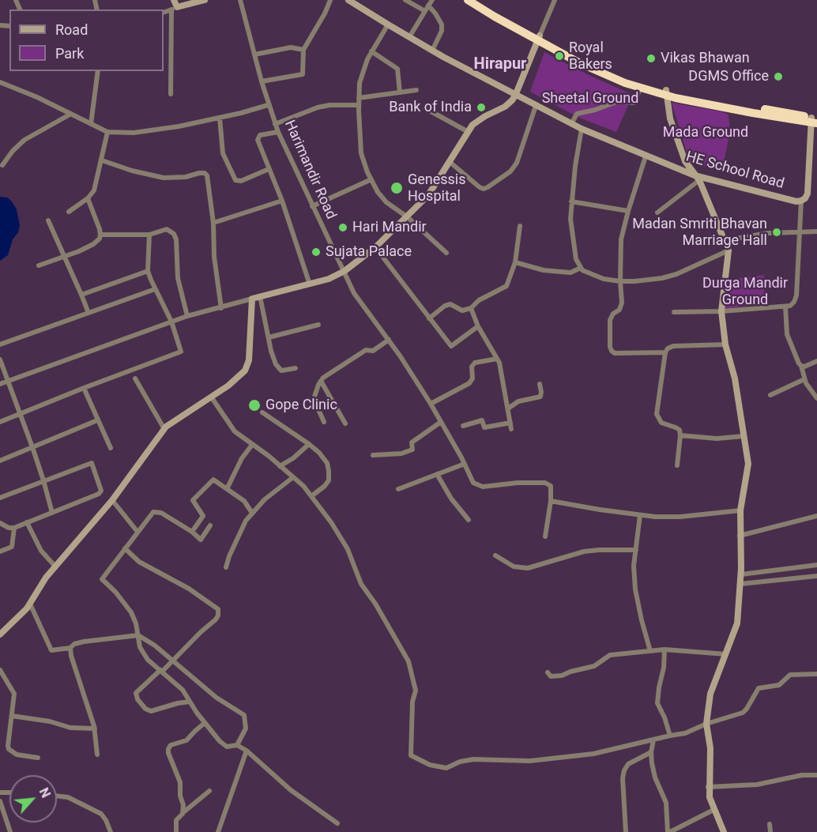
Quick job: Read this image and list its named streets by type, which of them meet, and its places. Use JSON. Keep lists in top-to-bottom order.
{
  "streets": {
    "street": ["Harimandir Road", "HE School Road"]
  },
  "districts": ["Hirapur"],
  "parks": ["Sheetal Ground", "Mada Ground", "Durga Mandir Ground"],
  "places": [
    "Royal Bakers",
    "Vikas Bhawan",
    "DGMS Office",
    "Bank of India",
    "Genessis Hospital",
    "Hari Mandir",
    "Madan Smriti Bhavan Marriage Hall",
    "Sujata Palace",
    "Gope Clinic"
  ],
  "legend": ["Road", "Park"],
  "north": "top right"
}
